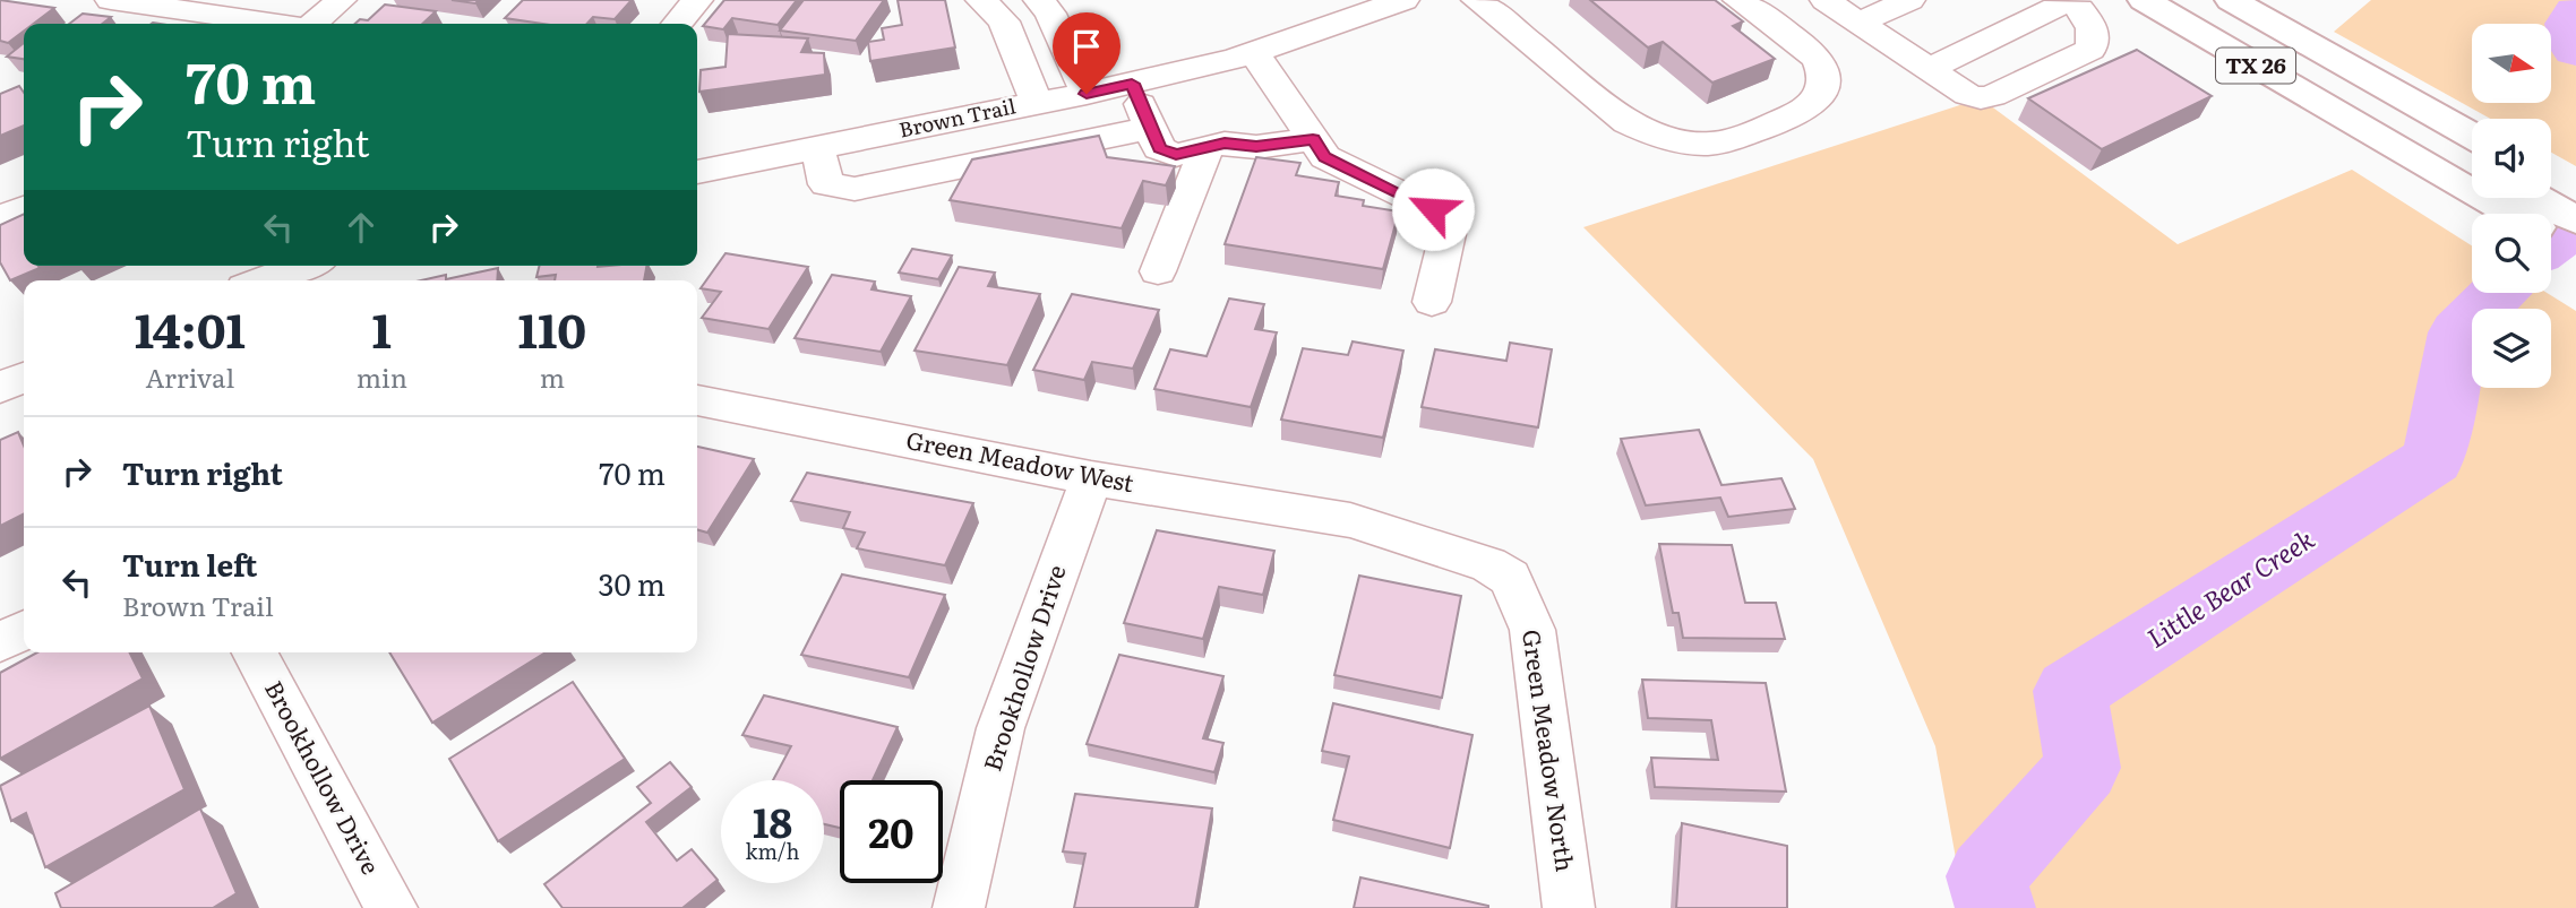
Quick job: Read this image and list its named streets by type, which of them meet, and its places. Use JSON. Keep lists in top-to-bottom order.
{
  "streets": {
    "main road": ["TX 26"],
    "street": [
      "Brown Trail",
      "Green Meadow West",
      "Brookhollow Drive",
      "Green Meadow North"
    ]
  },
  "crossings": [
    ["Green Meadow West", "Brookhollow Drive"],
    ["Green Meadow West", "Green Meadow North"]
  ],
  "water": ["Little Bear Creek"],
  "north": "right",
  "page": {
    "turn": ["70 m", "Turn right"],
    "eta": [
      "14:01",
      "Arrival",
      "1",
      "min",
      "110",
      "m"
    ],
    "list": [
      {
        "name": "Turn right",
        "value": "70 m"
      },
      {
        "name": "Turn left",
        "note": "Brown Trail",
        "value": "30 m"
      }
    ],
    "speed": "18 km/h",
    "limit": "20"
  }
}
